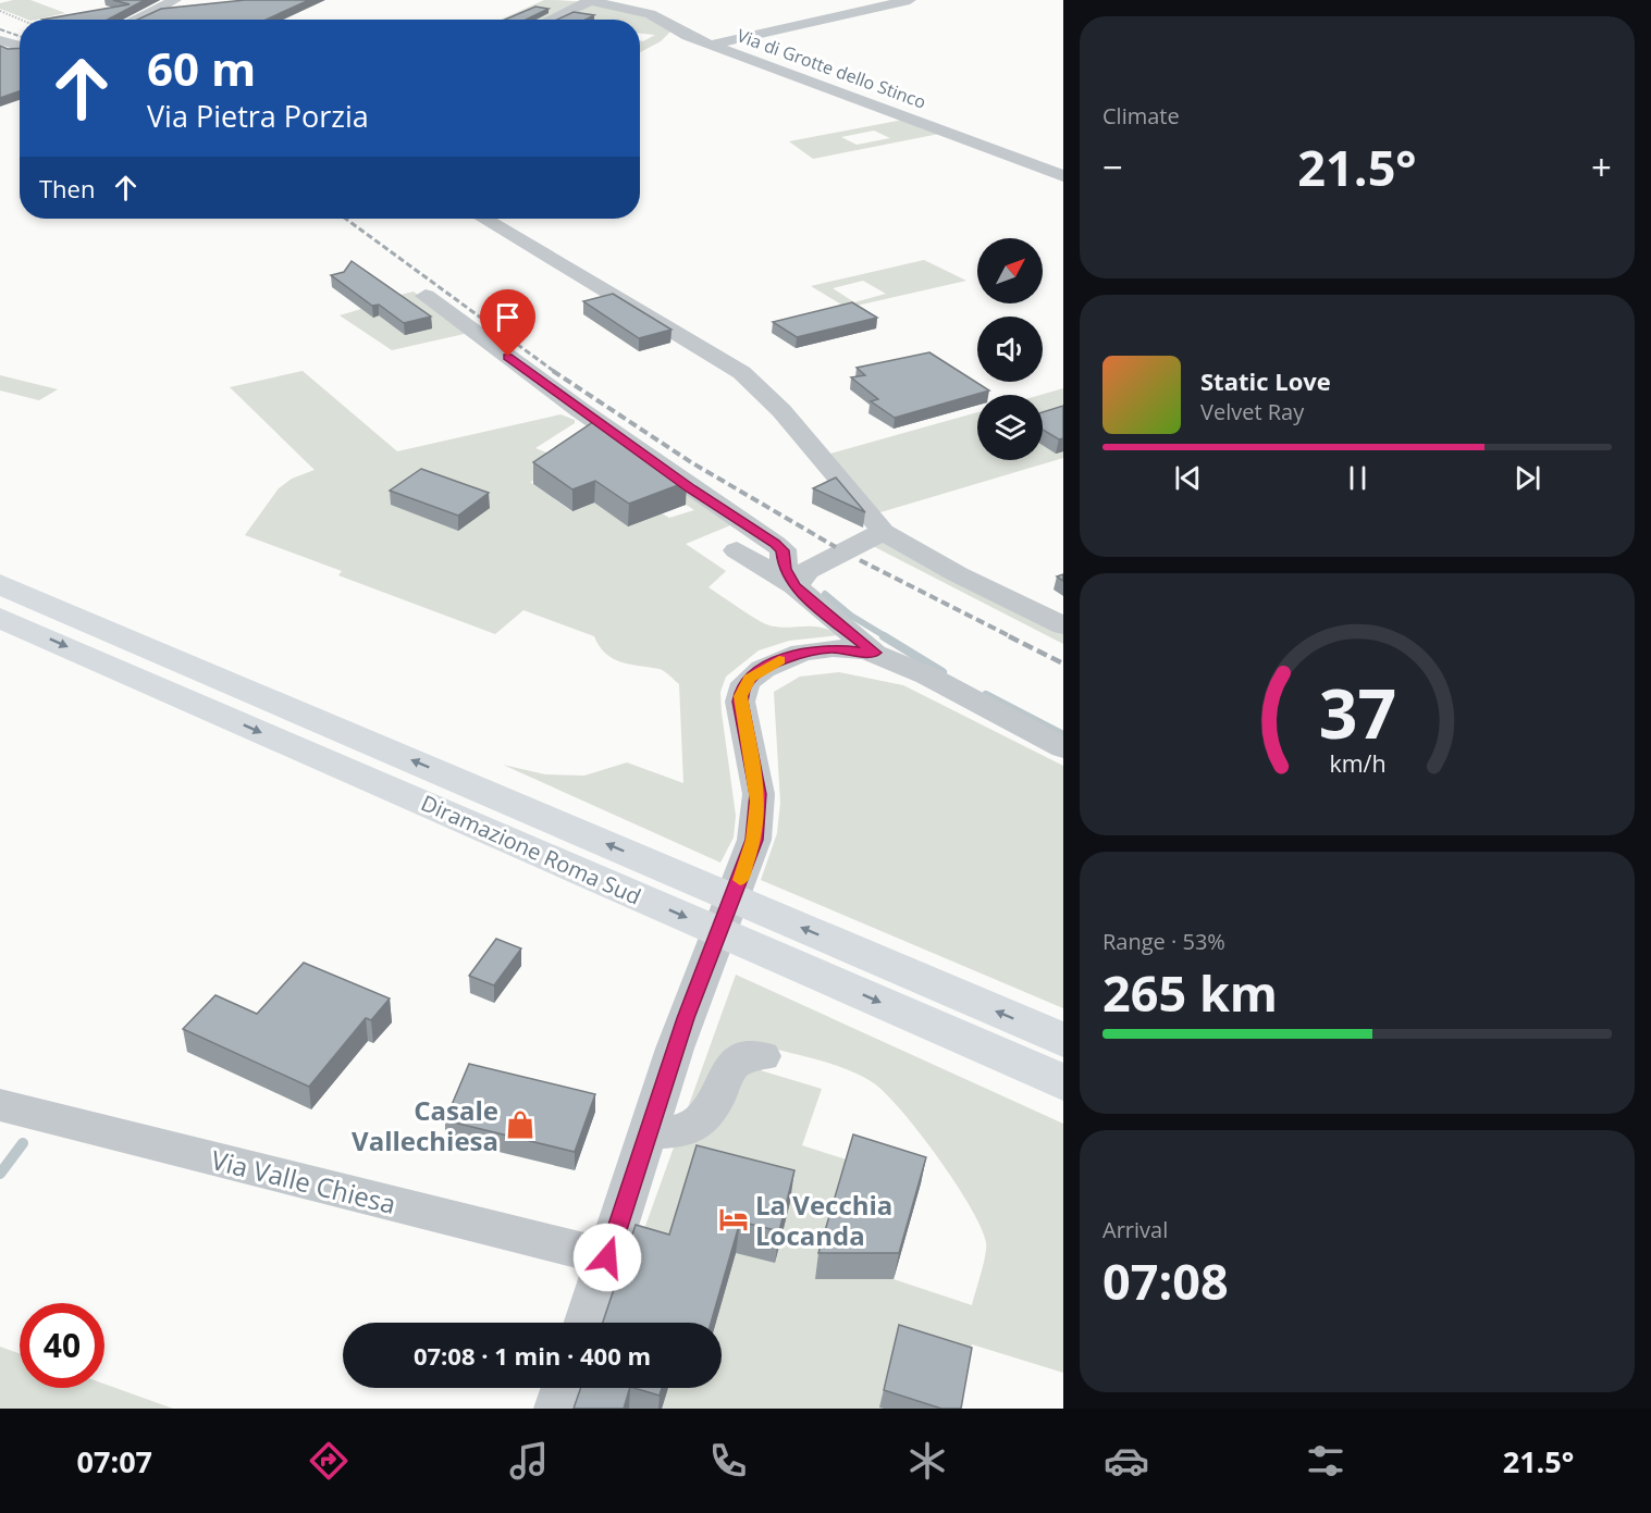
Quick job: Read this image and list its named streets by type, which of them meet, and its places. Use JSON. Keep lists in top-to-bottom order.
{
  "streets": {
    "highway": ["Diramazione Roma Sud"],
    "street": ["Via di Grotte dello Stinco", "Via Valle Chiesa"]
  },
  "places": {
    "shop": ["Casale Vallechiesa"],
    "hotel": ["La Vecchia Locanda"]
  },
  "north": "top right",
  "page": {
    "tile": [
      "Climate",
      ["Range · 53%", "265 km"],
      ["Arrival", "07:08"]
    ],
    "turn": ["60 m", "Via Pietra Porzia"],
    "heat": ["−", "21.5°", "+"],
    "then": "Then",
    "song": ["Static Love", "Velvet Ray"],
    "limit": "40",
    "trip": "07:08 · 1 min · 400 m",
    "tabs": ["07:07", "21.5°"],
    "gauge": ["37", "km/h"]
  }
}
